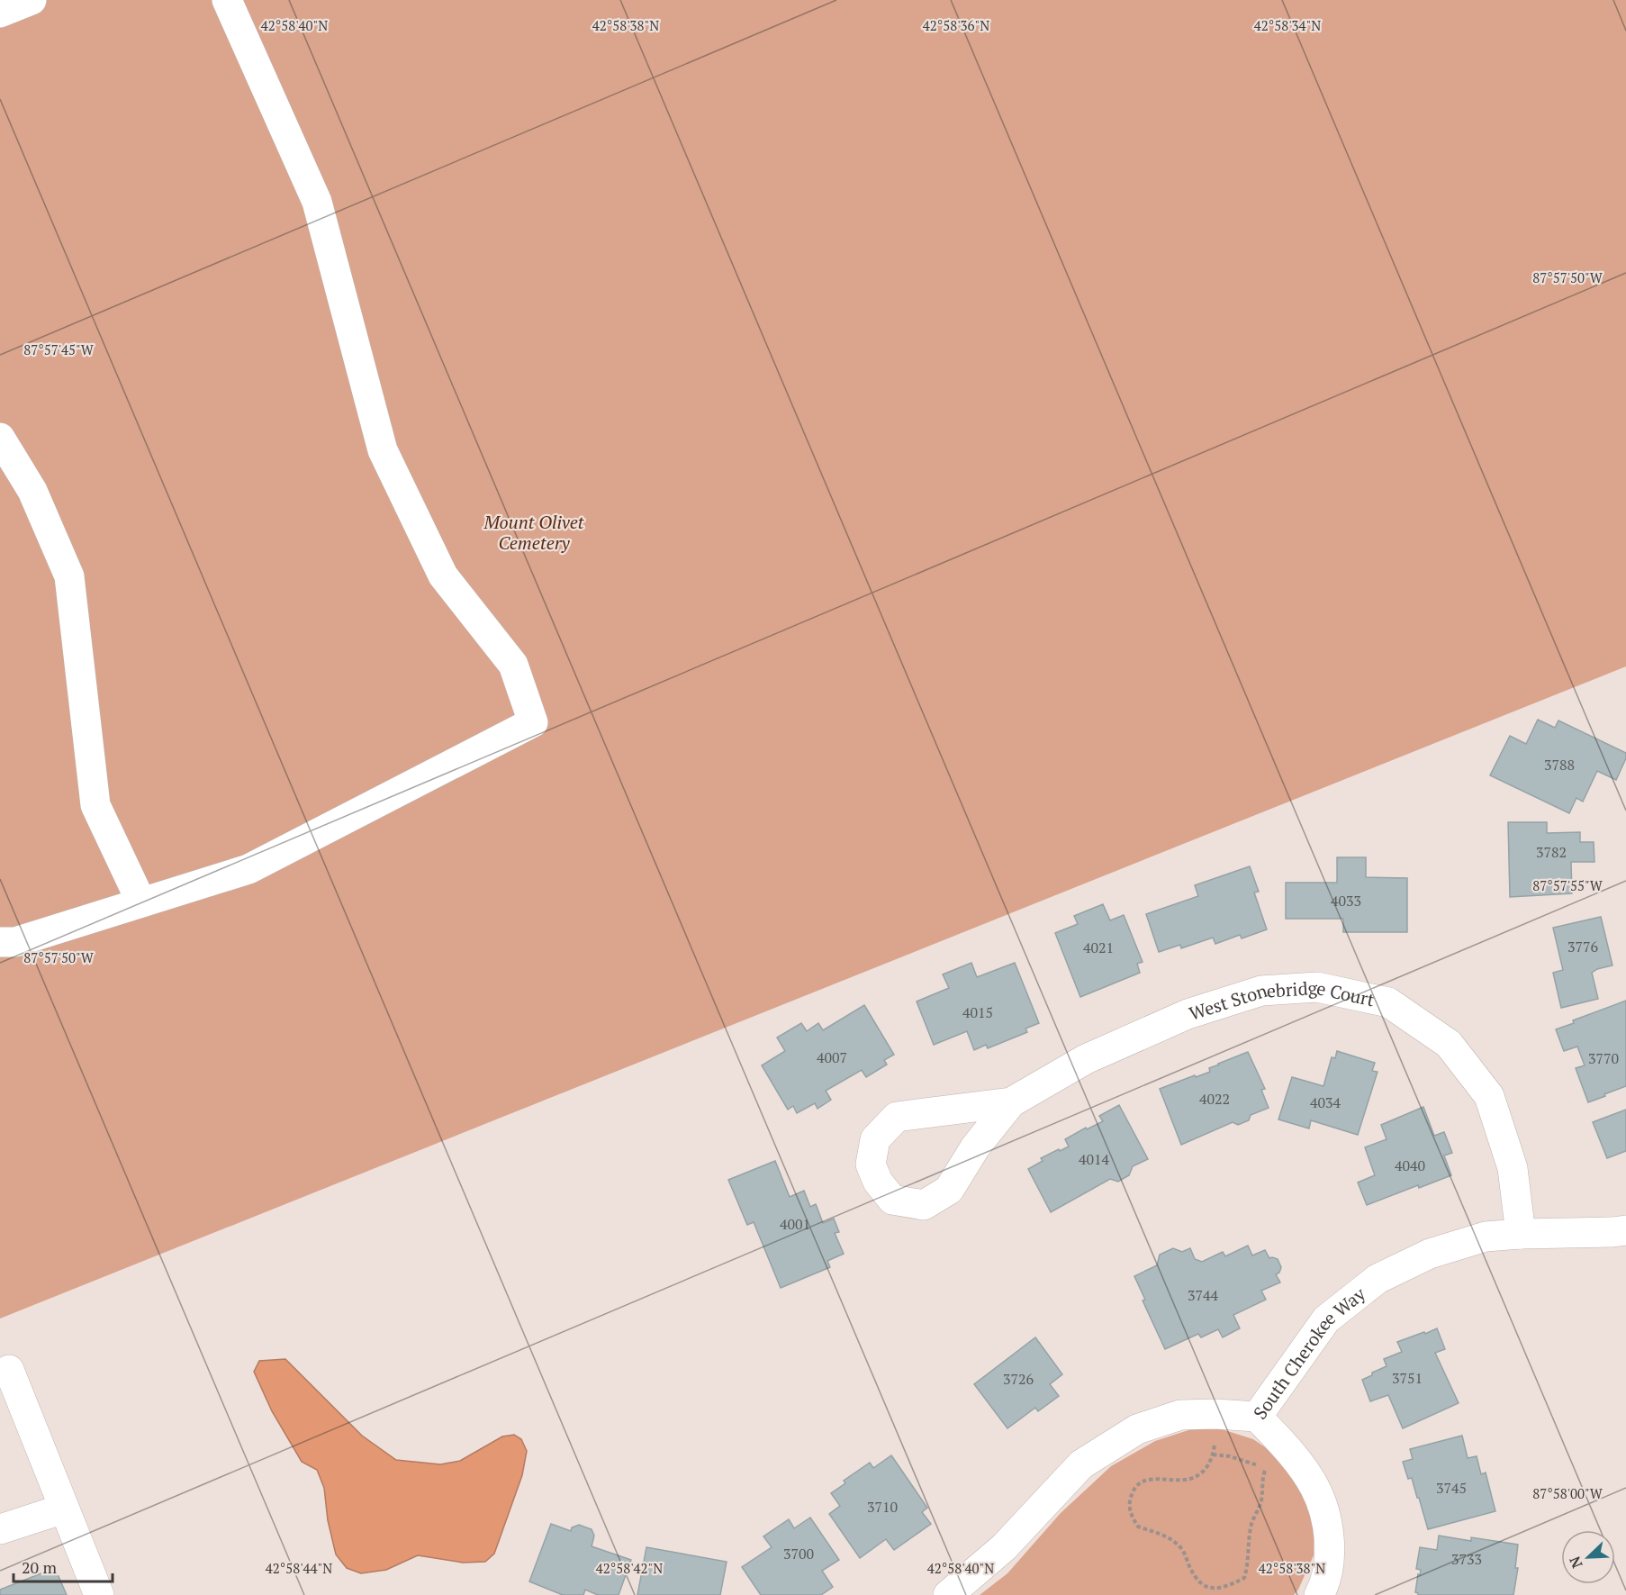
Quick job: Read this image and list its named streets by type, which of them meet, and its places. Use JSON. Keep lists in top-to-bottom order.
{
  "streets": {
    "street": ["West Stonebridge Court", "South Cherokee Way"]
  },
  "crossings": [
    ["West Stonebridge Court", "South Cherokee Way"]
  ],
  "parks": ["Mount Olivet Cemetery"],
  "house_numbers": [
    "3788",
    "3782",
    "4033",
    "3776",
    "4021",
    "4015",
    "4007",
    "3770",
    "4022",
    "4034",
    "4014",
    "4040",
    "4001",
    "3744",
    "3751",
    "3726",
    "3745",
    "3710",
    "3700",
    "3733"
  ],
  "scale_bar": "20 m",
  "north": "bottom left",
  "coordinates": [
    "42°58'40\"N",
    "42°58'38\"N",
    "42°58'36\"N",
    "42°58'34\"N",
    "87°57'50\"W",
    "87°57'45\"W",
    "87°57'55\"W",
    "87°58'00\"W",
    "42°58'44\"N",
    "42°58'42\"N"
  ]
}
